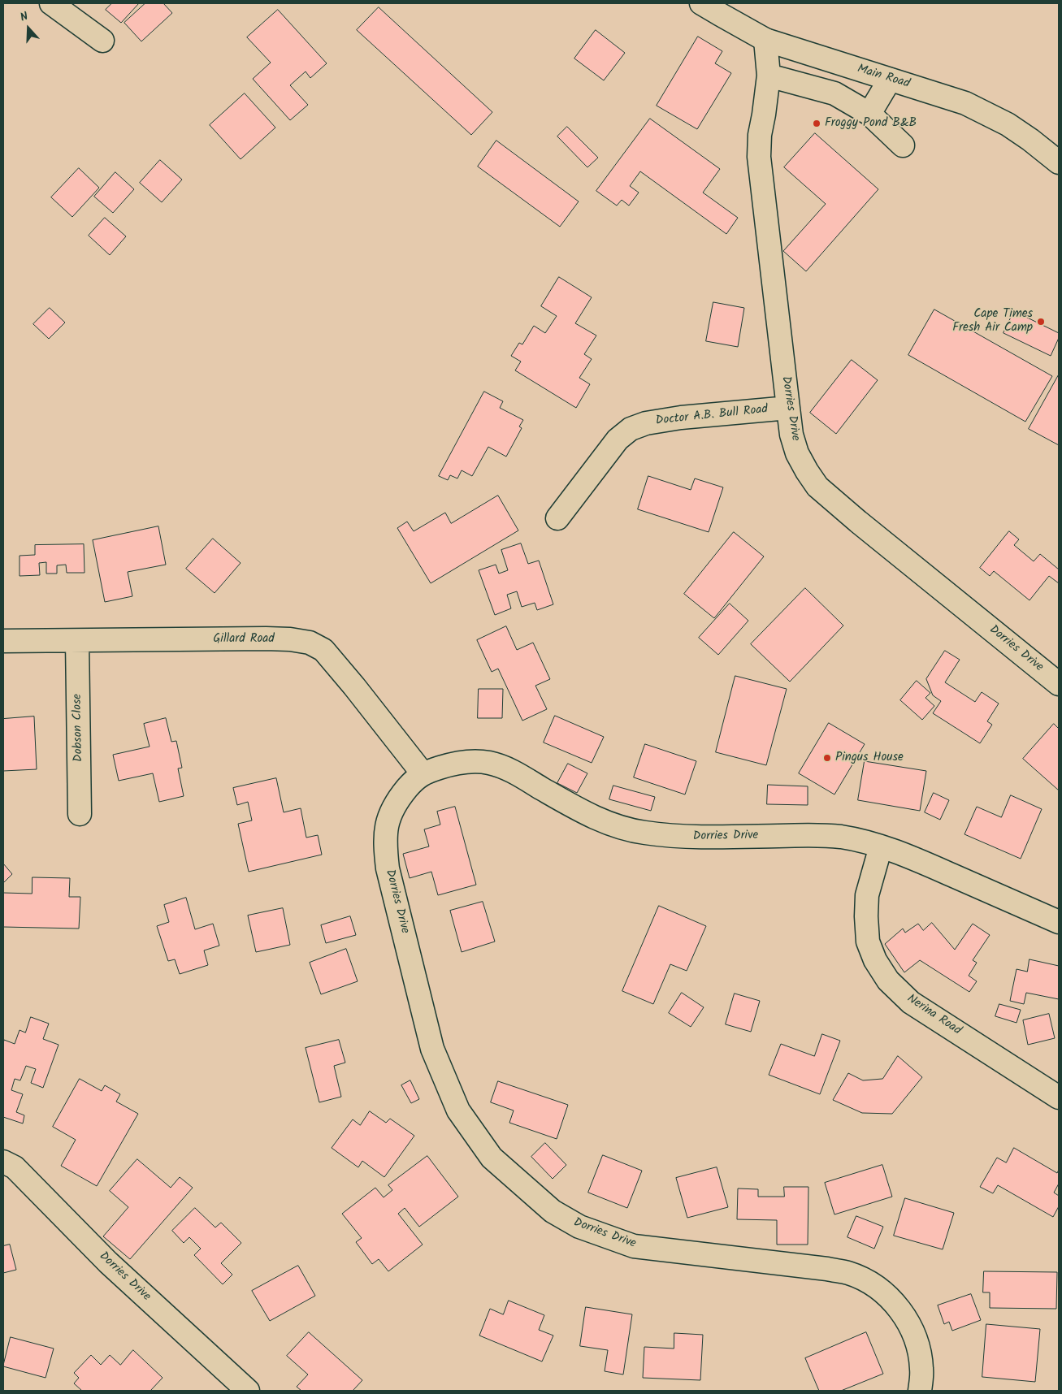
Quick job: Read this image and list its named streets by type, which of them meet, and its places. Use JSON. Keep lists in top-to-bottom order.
{
  "streets": {
    "street": [
      "Main Road",
      "Dorries Drive",
      "Doctor A.B. Bull Road",
      "Gillard Road",
      "Dobson Close",
      "Nerina Road"
    ]
  },
  "crossings": [
    ["Main Road", "Dorries Drive"],
    ["Dorries Drive", "Doctor A.B. Bull Road"],
    ["Dorries Drive", "Gillard Road"],
    ["Dorries Drive", "Nerina Road"],
    ["Gillard Road", "Dobson Close"]
  ],
  "places": ["Froggy Pond B&B", "Cape Times Fresh Air Camp", "Pingus House"],
  "north": "top"
}
